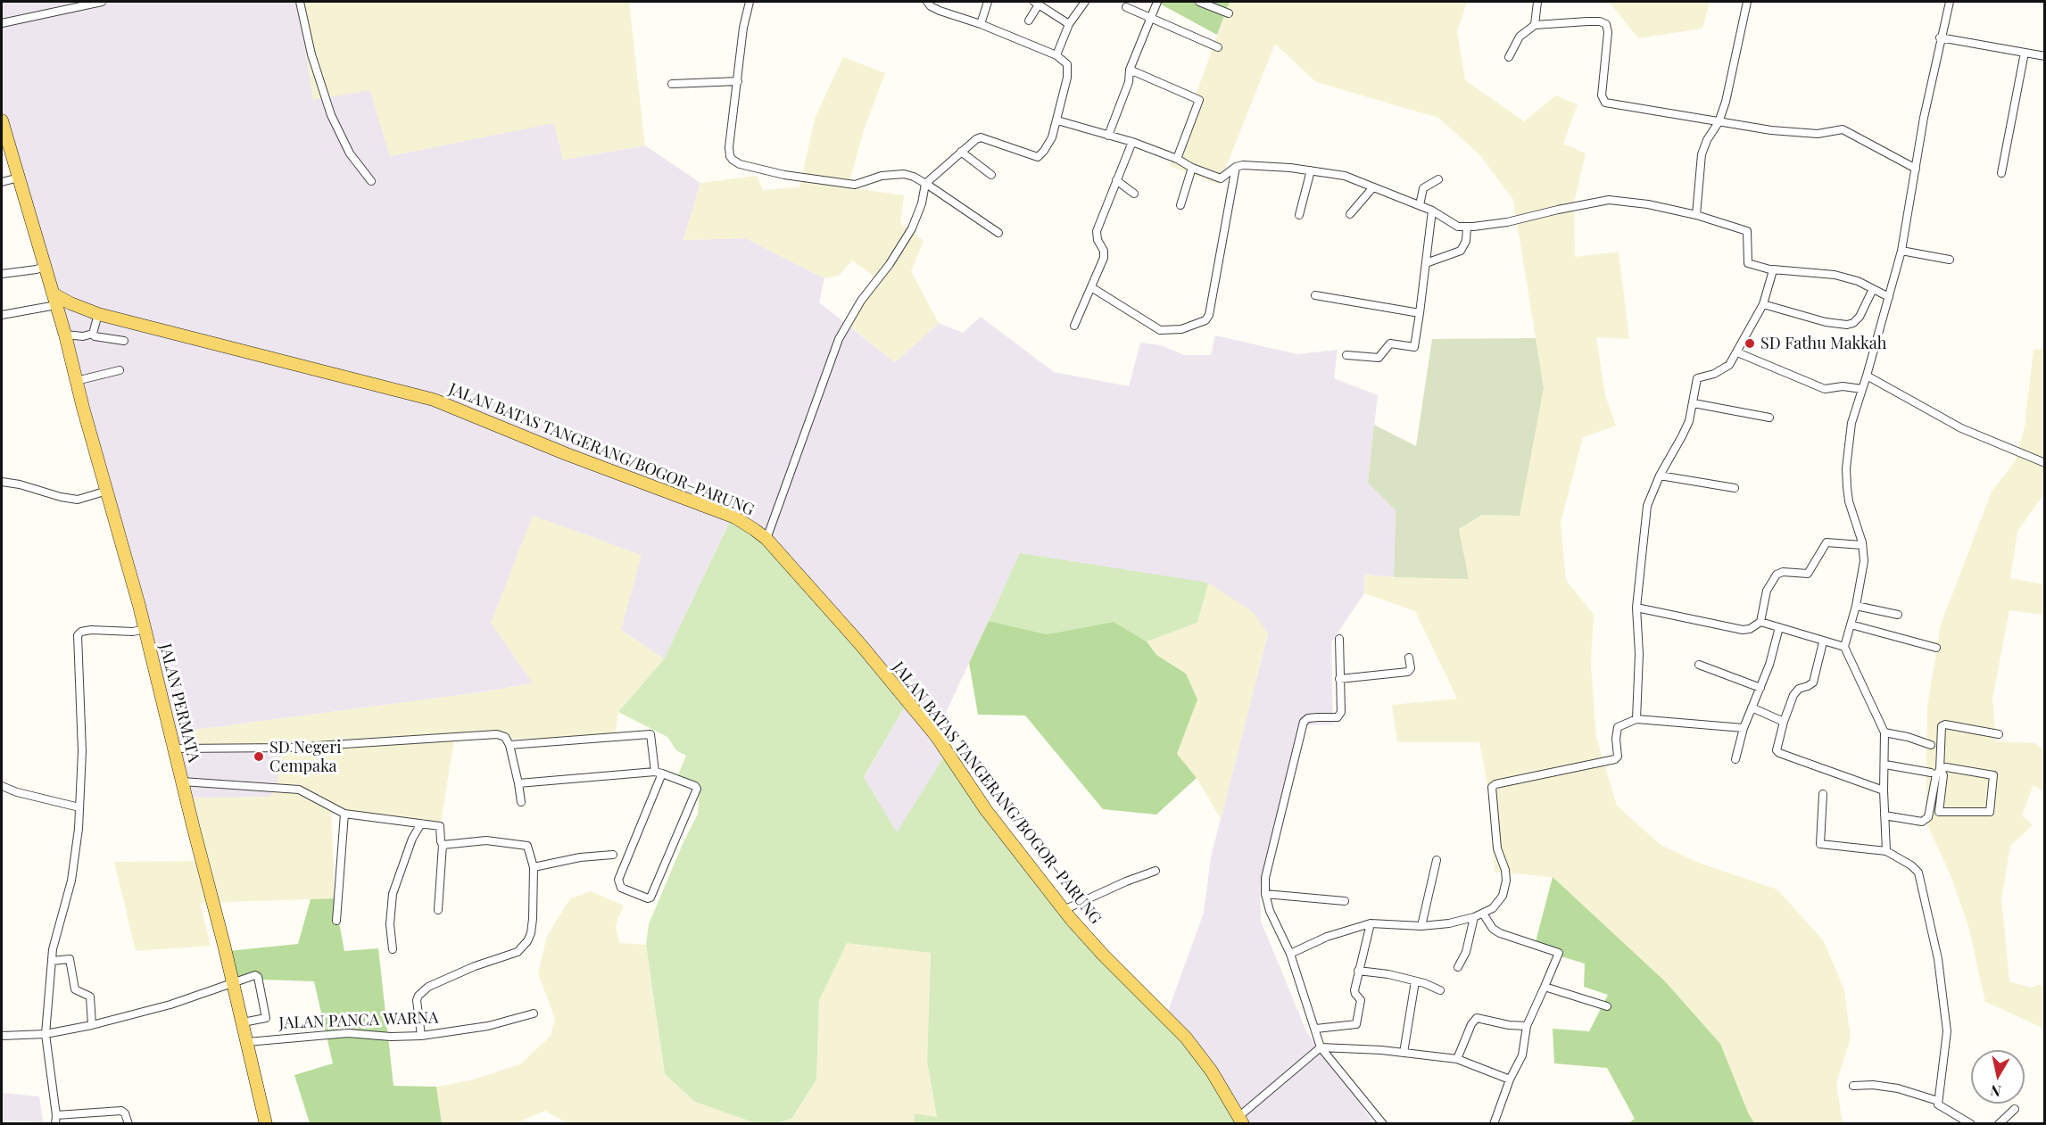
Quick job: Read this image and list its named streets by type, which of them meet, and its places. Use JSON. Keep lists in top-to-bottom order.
{
  "streets": {
    "main road": ["JALAN BATAS TANGERANG/BOGOR–PARUNG", "JALAN PERMATA"],
    "street": ["JALAN PANCA WARNA"]
  },
  "crossings": [
    ["JALAN BATAS TANGERANG/BOGOR–PARUNG", "JALAN PERMATA"],
    ["JALAN PERMATA", "JALAN PANCA WARNA"]
  ],
  "places": ["SD Fathu Makkah", "SD Negeri Cempaka"],
  "north": "bottom"
}
